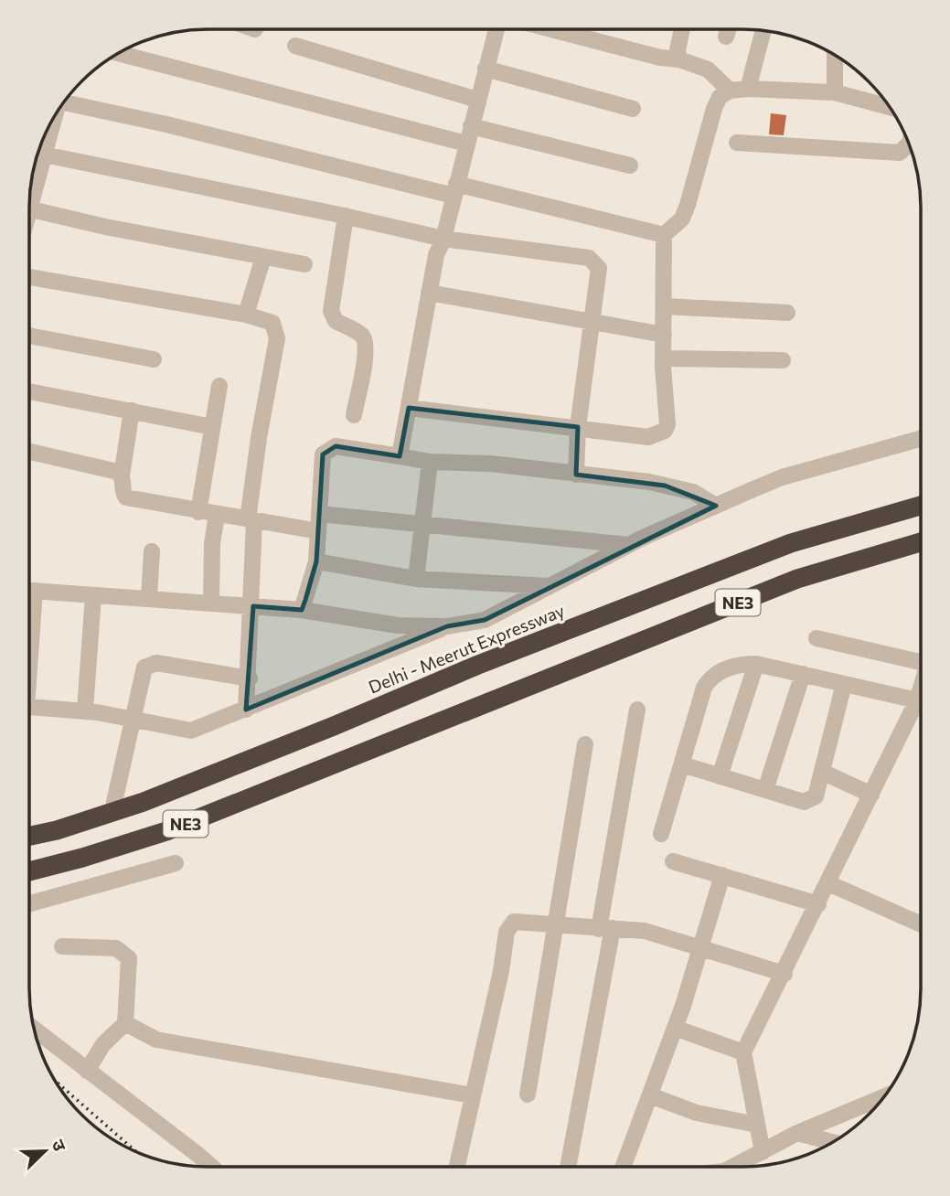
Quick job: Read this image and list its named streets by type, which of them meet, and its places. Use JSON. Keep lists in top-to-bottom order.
{
  "streets": {
    "highway": ["NE3", "Delhi - Meerut Expressway"]
  },
  "north": "top right"
}
